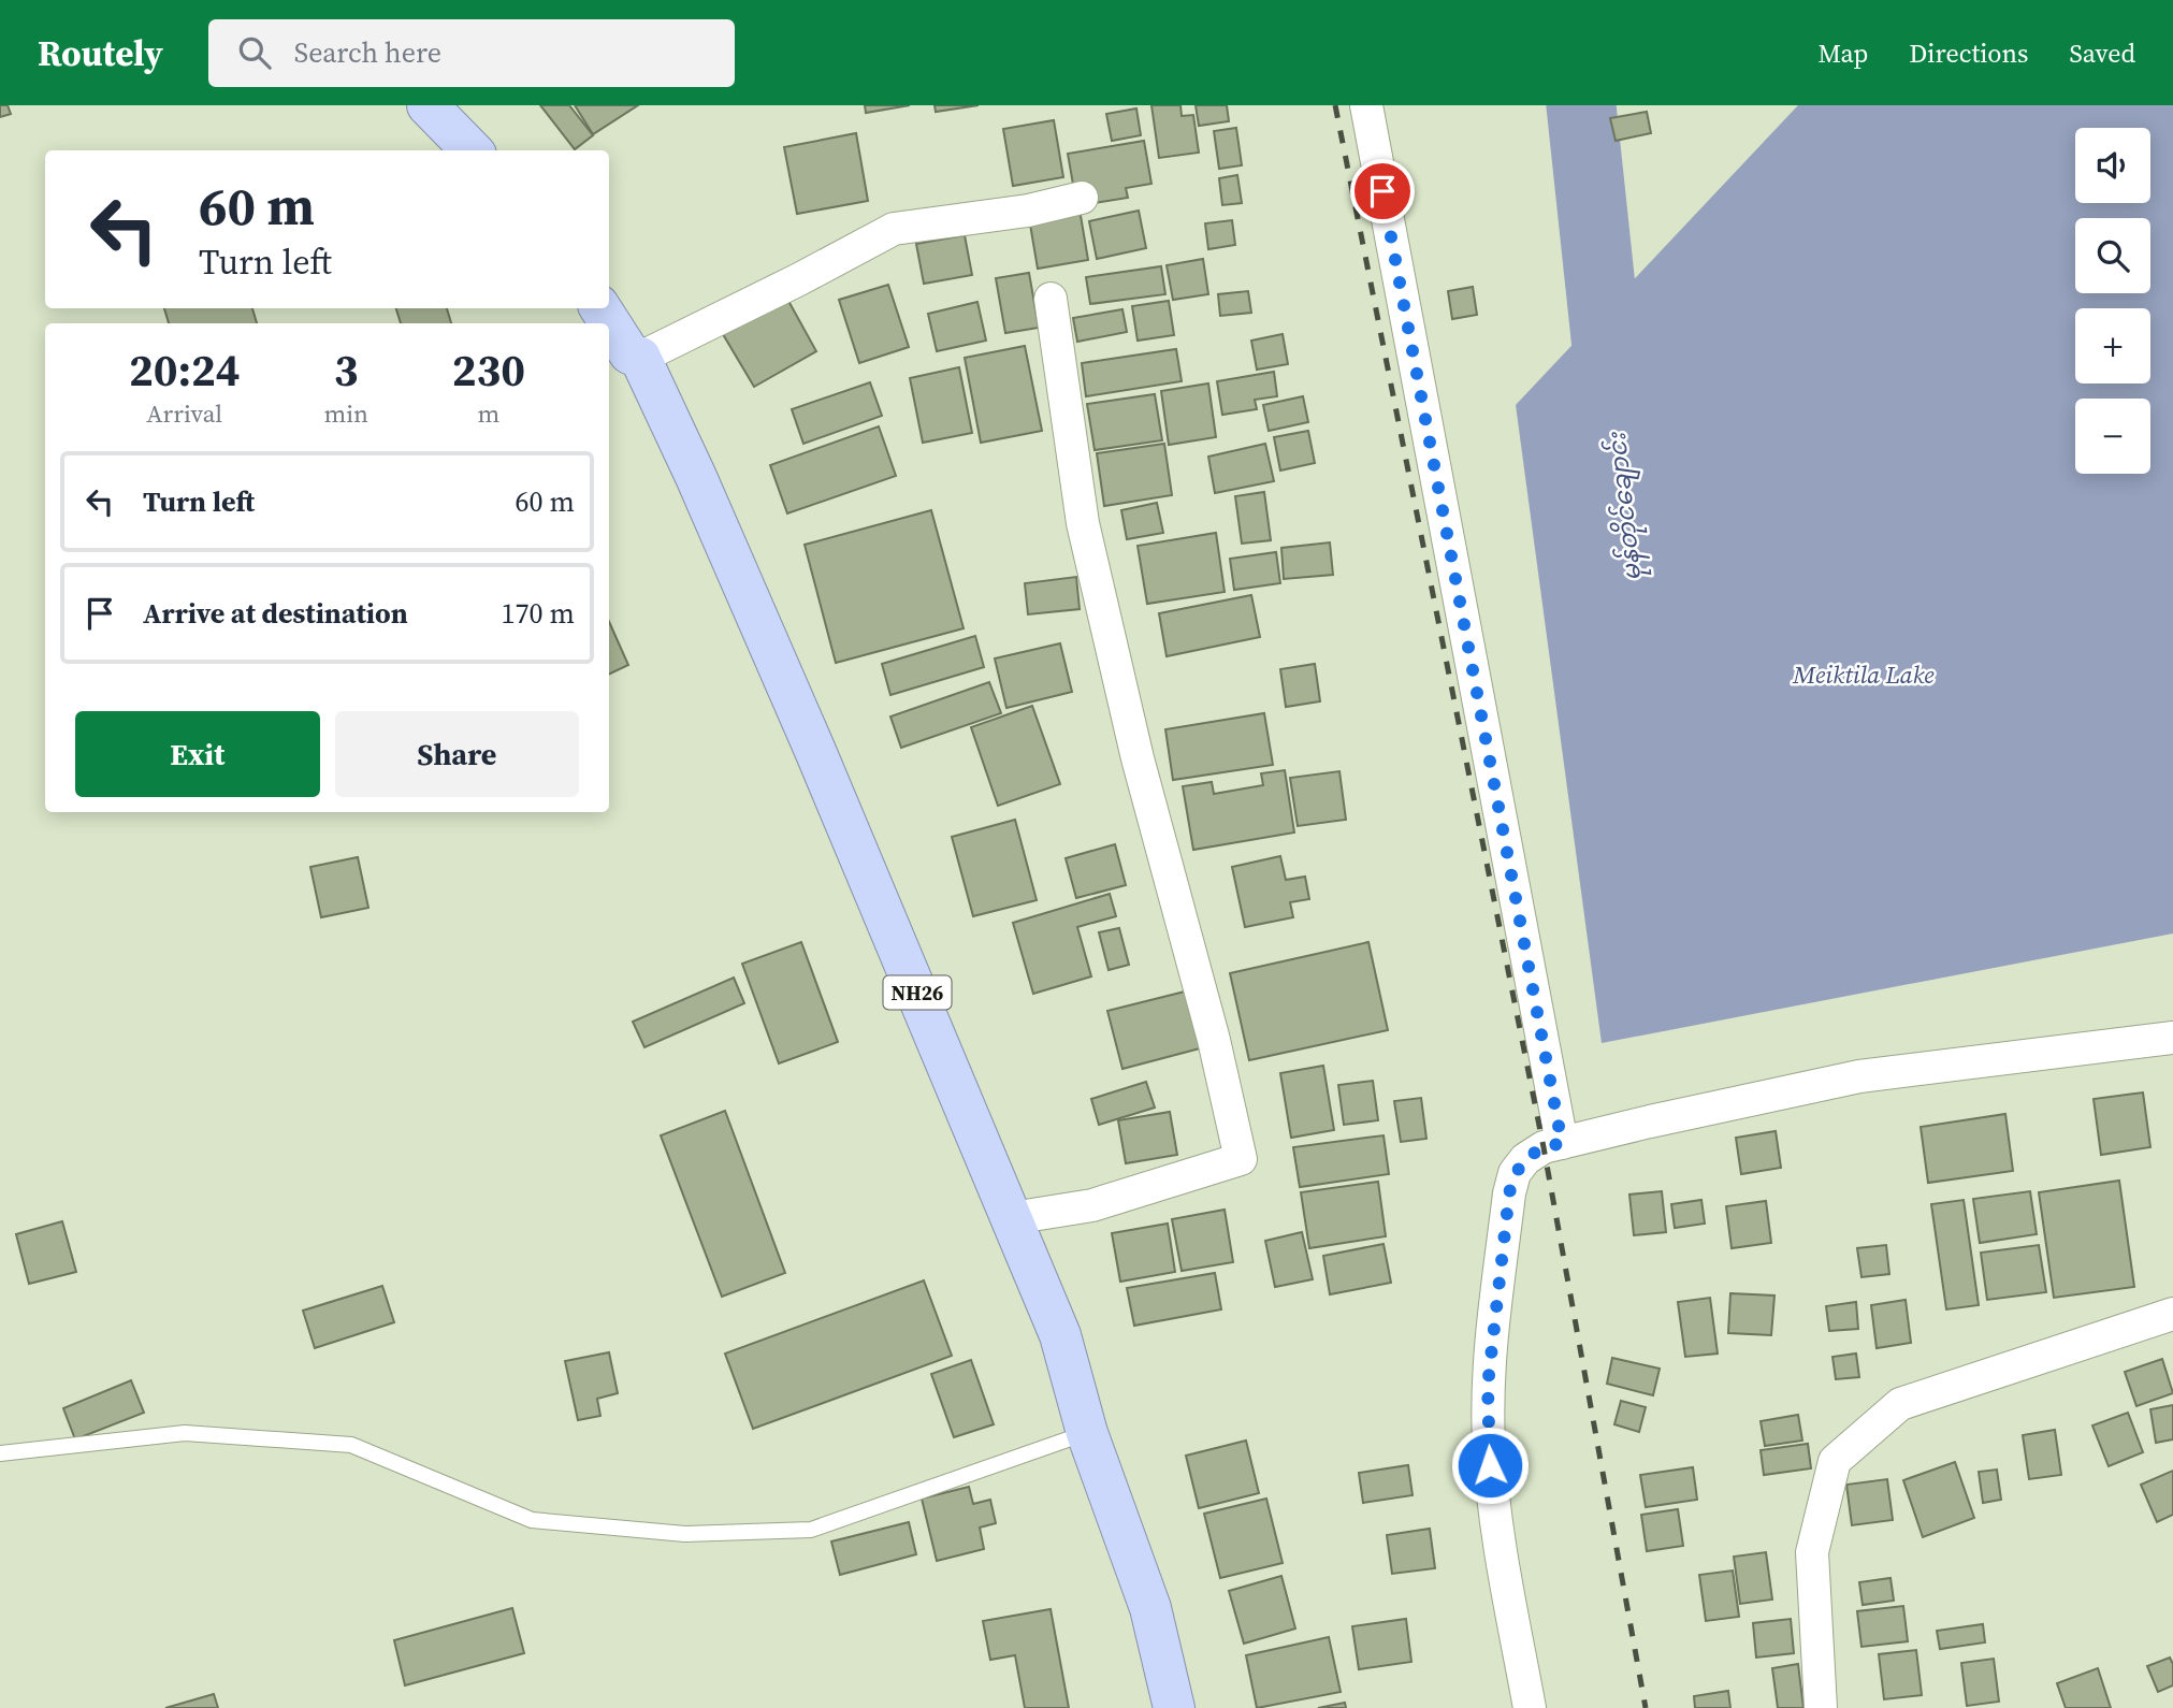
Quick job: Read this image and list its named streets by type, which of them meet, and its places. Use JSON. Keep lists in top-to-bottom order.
{
  "streets": {
    "highway": ["NH26"]
  },
  "water": ["မုန်တိုင်ချောင်း", "Meiktila Lake"],
  "page": {
    "header": "Routely",
    "search": "Search here",
    "nav": ["Map", "Directions", "Saved"],
    "map_buttons": ["+", "−"],
    "turn": ["60 m", "Turn left"],
    "eta": [
      "20:24",
      "Arrival",
      "3",
      "min",
      "230",
      "m"
    ],
    "list": [
      {
        "name": "Turn left",
        "value": "60 m"
      },
      {
        "name": "Arrive at destination",
        "value": "170 m"
      }
    ],
    "buttons": ["Exit", "Share"]
  }
}
